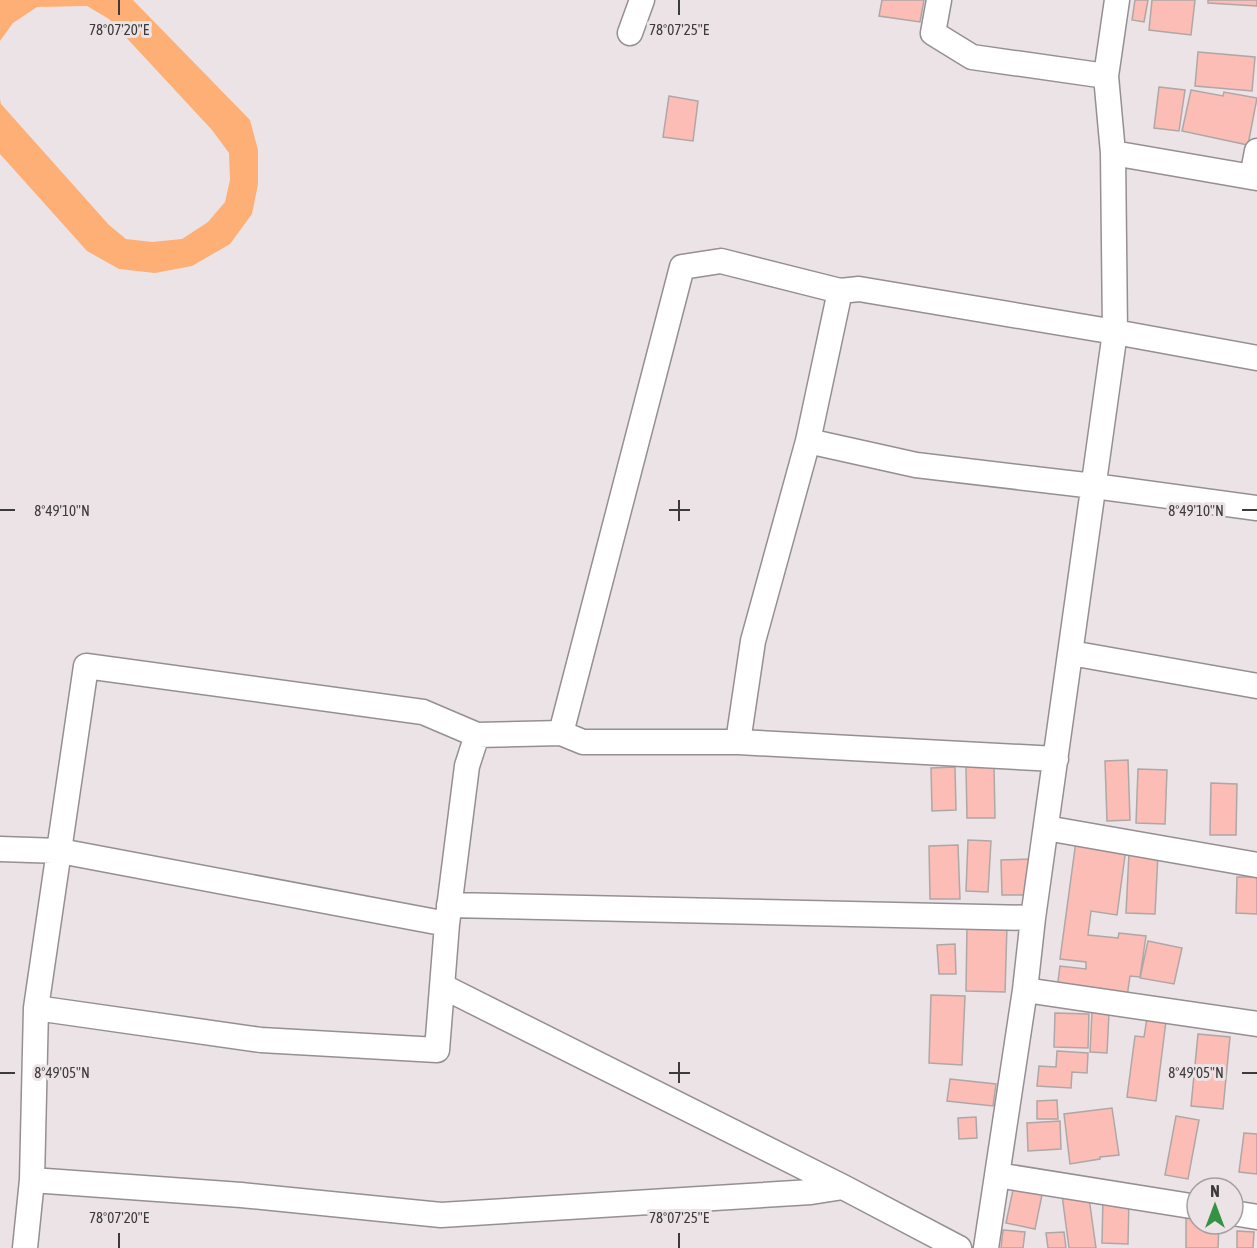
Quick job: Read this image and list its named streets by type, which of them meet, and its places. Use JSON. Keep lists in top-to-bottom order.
{
  "north": "top",
  "coordinates": [
    "78°07'20\"E",
    "78°07'25\"E",
    "8°49'10\"N",
    "8°49'05\"N"
  ]
}
